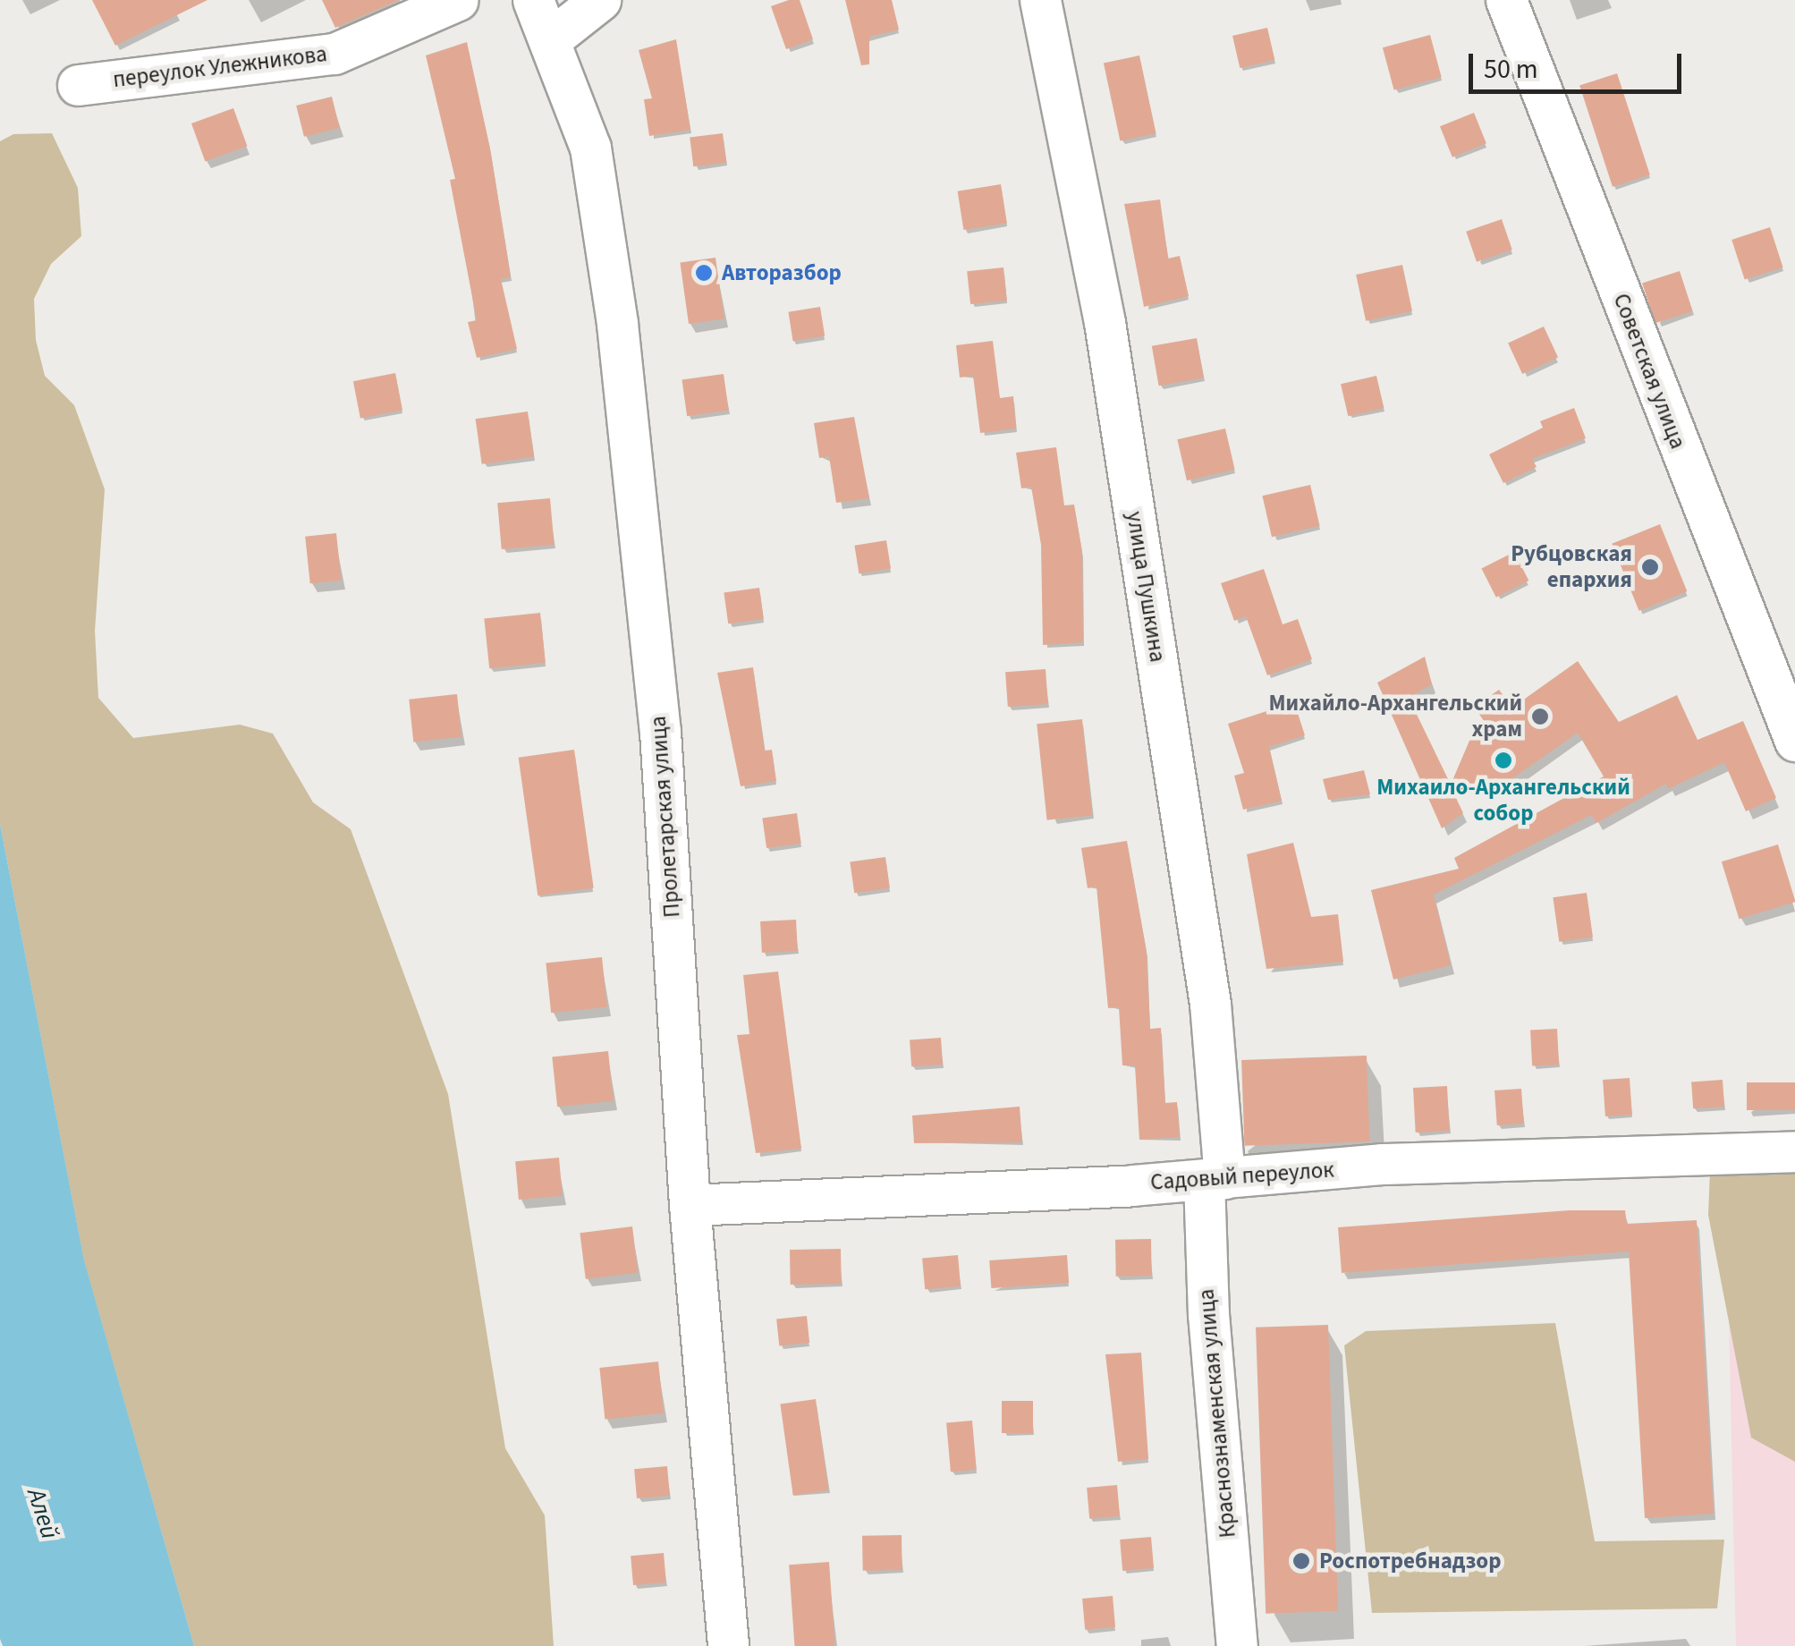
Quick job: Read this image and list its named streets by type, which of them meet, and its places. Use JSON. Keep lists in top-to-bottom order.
{
  "streets": {
    "street": [
      "переулок Улежникова",
      "Советская улица",
      "улица Пушкина",
      "Пролетарская улица",
      "Садовый переулок",
      "Краснознаменская улица"
    ]
  },
  "crossings": [
    ["улица Пушкина", "Садовый переулок"],
    ["улица Пушкина", "Краснознаменская улица"],
    ["Пролетарская улица", "Садовый переулок"],
    ["Садовый переулок", "Краснознаменская улица"]
  ],
  "water": ["Алей"],
  "places": [
    "Авторазбор",
    "Рубцовская епархия",
    "Михайло-Архангельский храм",
    "Михаило-Архангельский собор",
    "Роспотребнадзор"
  ],
  "scale_bar": "50 m"
}
